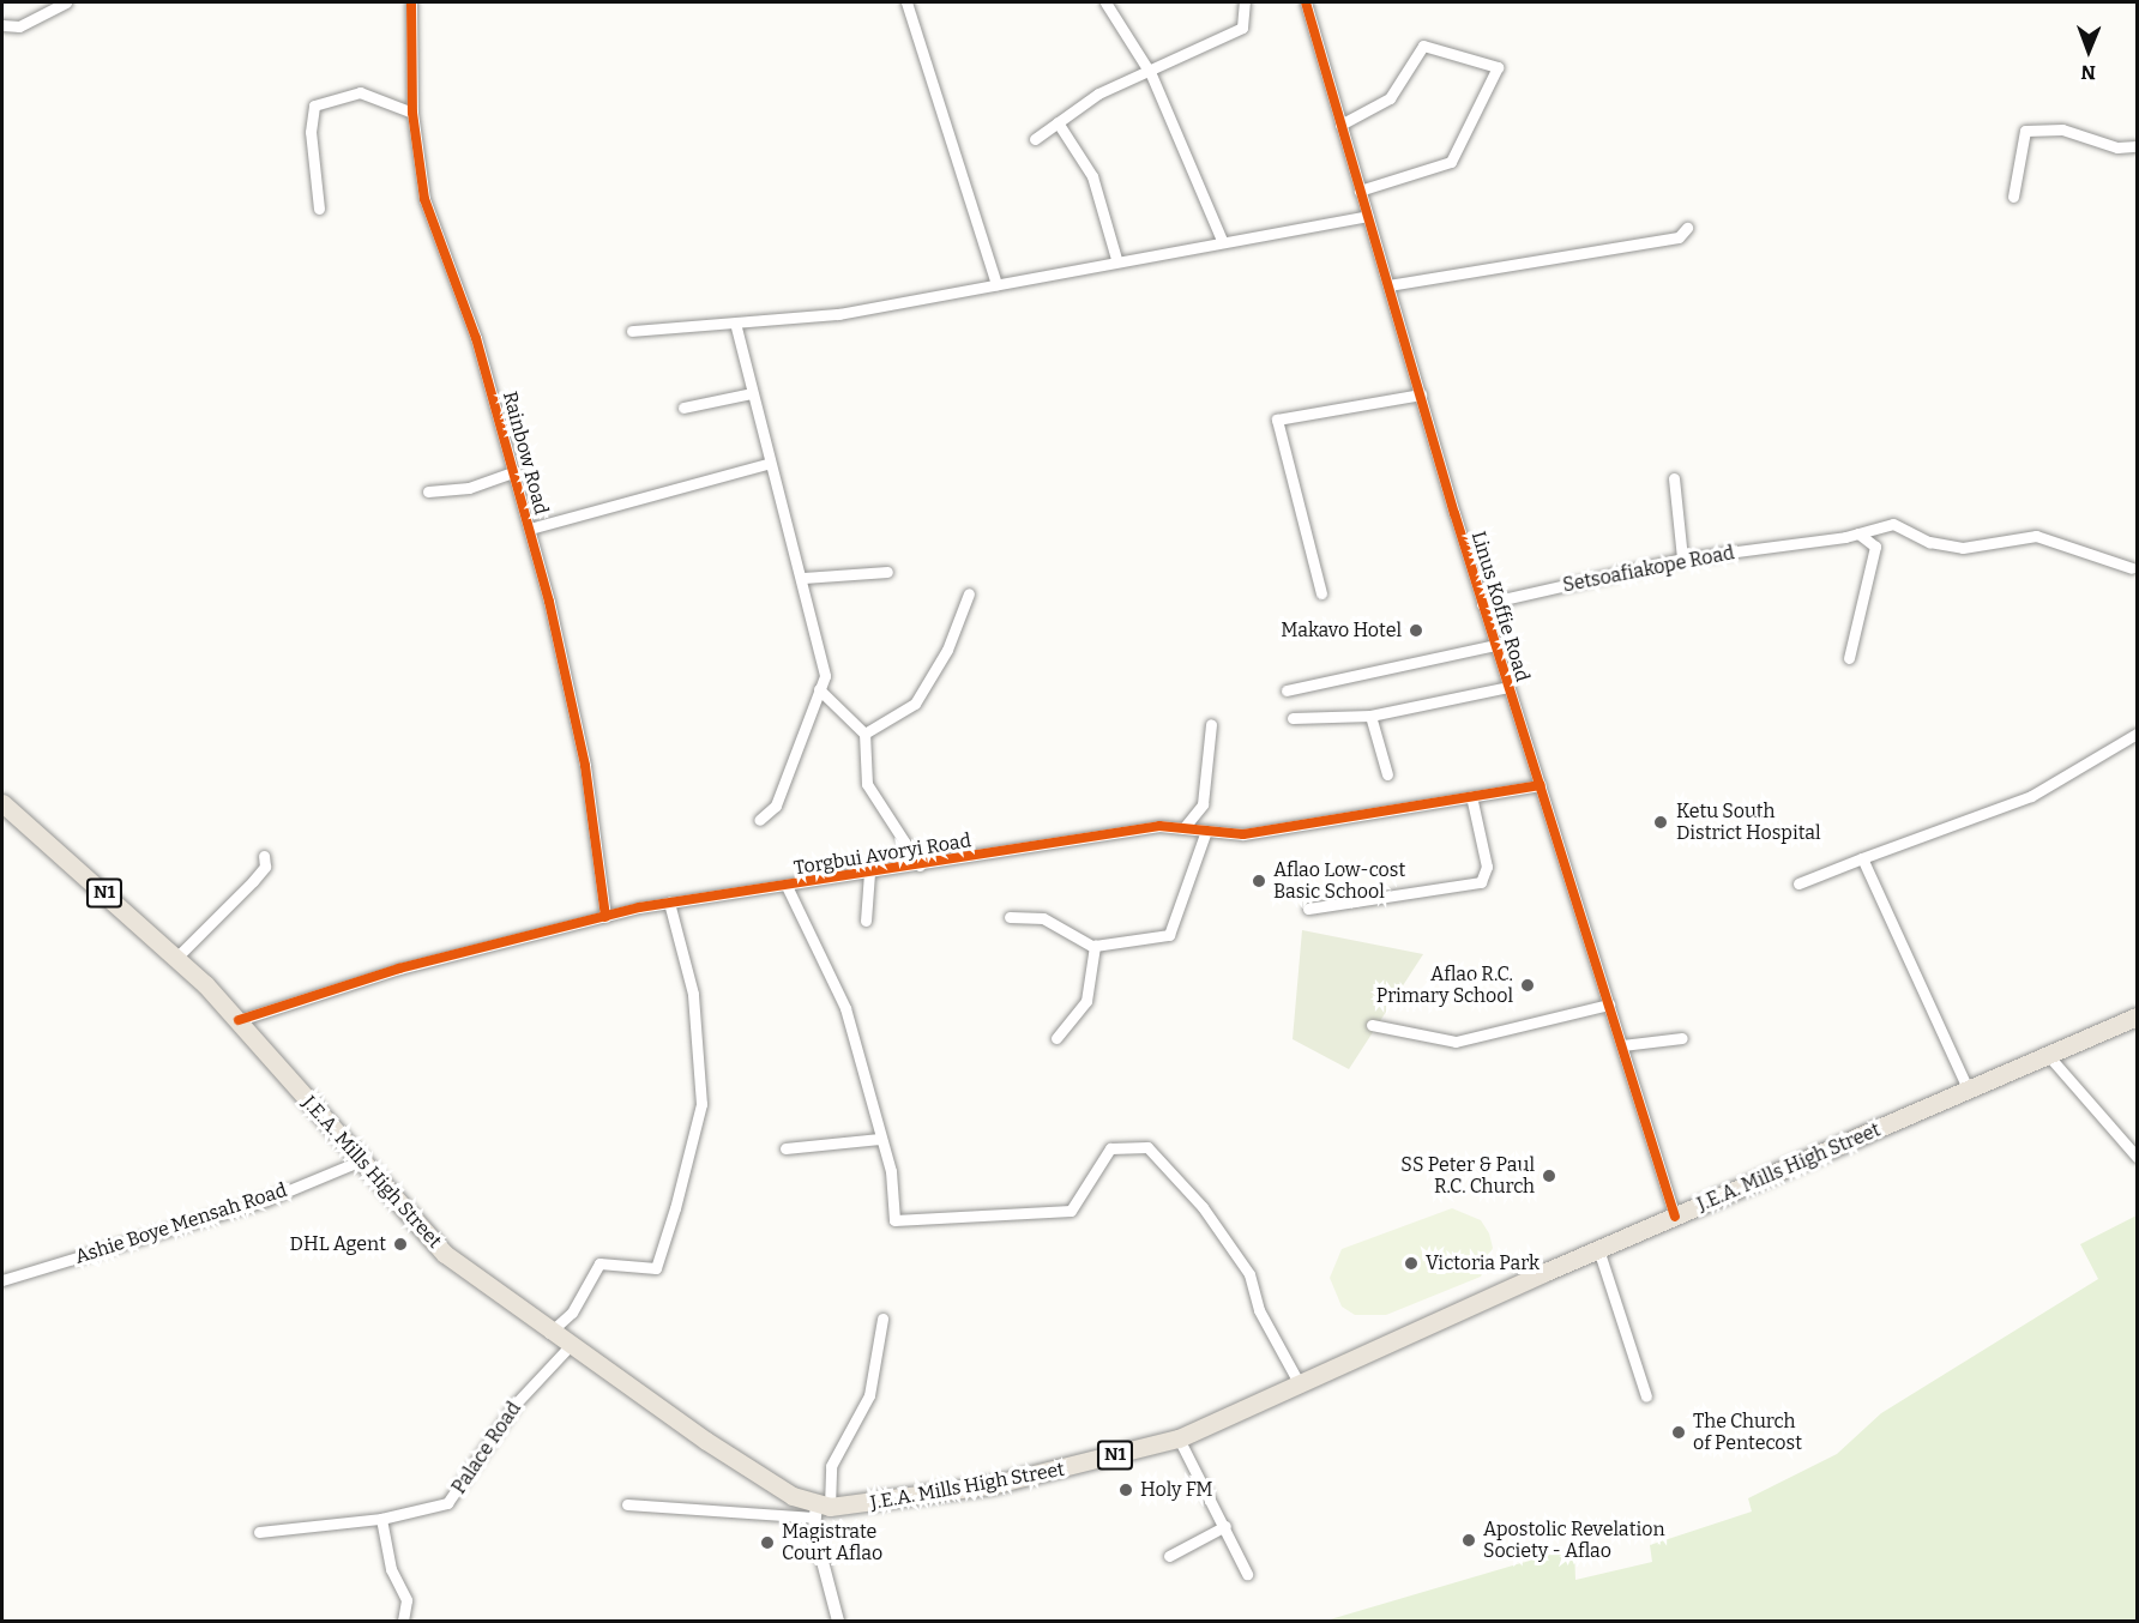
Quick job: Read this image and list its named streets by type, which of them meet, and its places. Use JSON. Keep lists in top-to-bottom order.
{
  "streets": {
    "highway": ["N1", "J.E.A. Mills High Street"],
    "street": [
      "Rainbow Road",
      "Setsoafiakope Road",
      "Linus Koffie Road",
      "Torgbui Avoryi Road",
      "Ashie Boye Mensah Road",
      "Palace Road"
    ]
  },
  "crossings": [
    ["Rainbow Road", "Torgbui Avoryi Road"],
    ["Setsoafiakope Road", "Linus Koffie Road"],
    ["Linus Koffie Road", "Torgbui Avoryi Road"],
    ["Linus Koffie Road", "J.E.A. Mills High Street"],
    ["Torgbui Avoryi Road", "J.E.A. Mills High Street"],
    ["N1", "J.E.A. Mills High Street"],
    ["J.E.A. Mills High Street", "Ashie Boye Mensah Road"],
    ["J.E.A. Mills High Street", "Palace Road"]
  ],
  "places": [
    "Makavo Hotel",
    "Ketu South District Hospital",
    "Aflao Low-cost Basic School",
    "Aflao R.C. Primary School",
    "SS Peter & Paul R.C. Church",
    "DHL Agent",
    "Victoria Park",
    "The Church of Pentecost",
    "Holy FM",
    "Apostolic Revelation Society - Aflao",
    "Magistrate Court Aflao"
  ],
  "north": "bottom"
}
